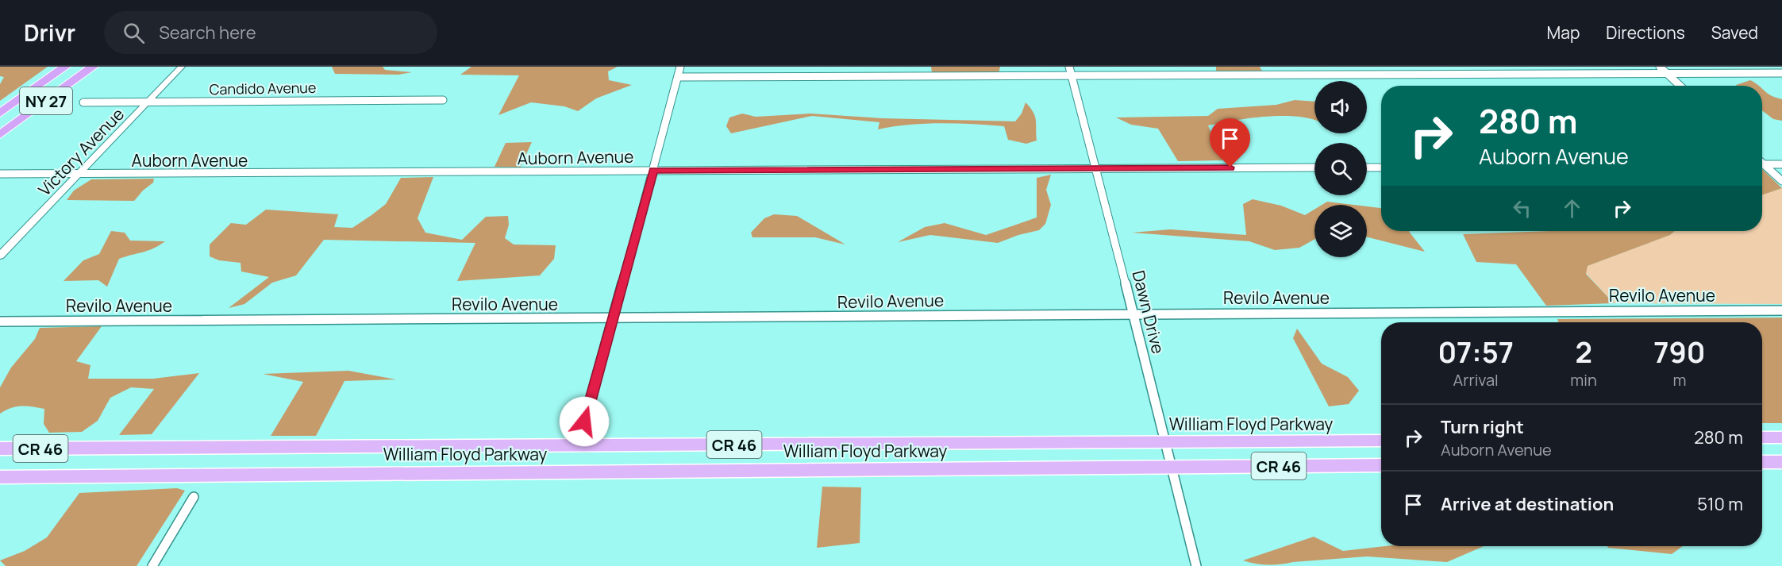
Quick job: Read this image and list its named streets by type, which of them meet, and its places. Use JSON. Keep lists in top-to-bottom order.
{
  "streets": {
    "highway": ["NY 27", "William Floyd Parkway", "CR 46"],
    "street": [
      "Candido Avenue",
      "Victory Avenue",
      "Auborn Avenue",
      "Revilo Avenue",
      "Dawn Drive"
    ]
  },
  "crossings": [
    ["Candido Avenue", "Victory Avenue"],
    ["Victory Avenue", "Auborn Avenue"],
    ["Auborn Avenue", "Dawn Drive"],
    ["Revilo Avenue", "Dawn Drive"],
    ["Dawn Drive", "William Floyd Parkway"]
  ],
  "page": {
    "header": "Drivr",
    "search": "Search here",
    "nav": ["Map", "Directions", "Saved"],
    "turn": ["280 m", "Auborn Avenue"],
    "eta": [
      "07:57",
      "Arrival",
      "2",
      "min",
      "790",
      "m"
    ],
    "list": [
      {
        "name": "Turn right",
        "note": "Auborn Avenue",
        "value": "280 m"
      },
      {
        "name": "Arrive at destination",
        "value": "510 m"
      }
    ]
  }
}
